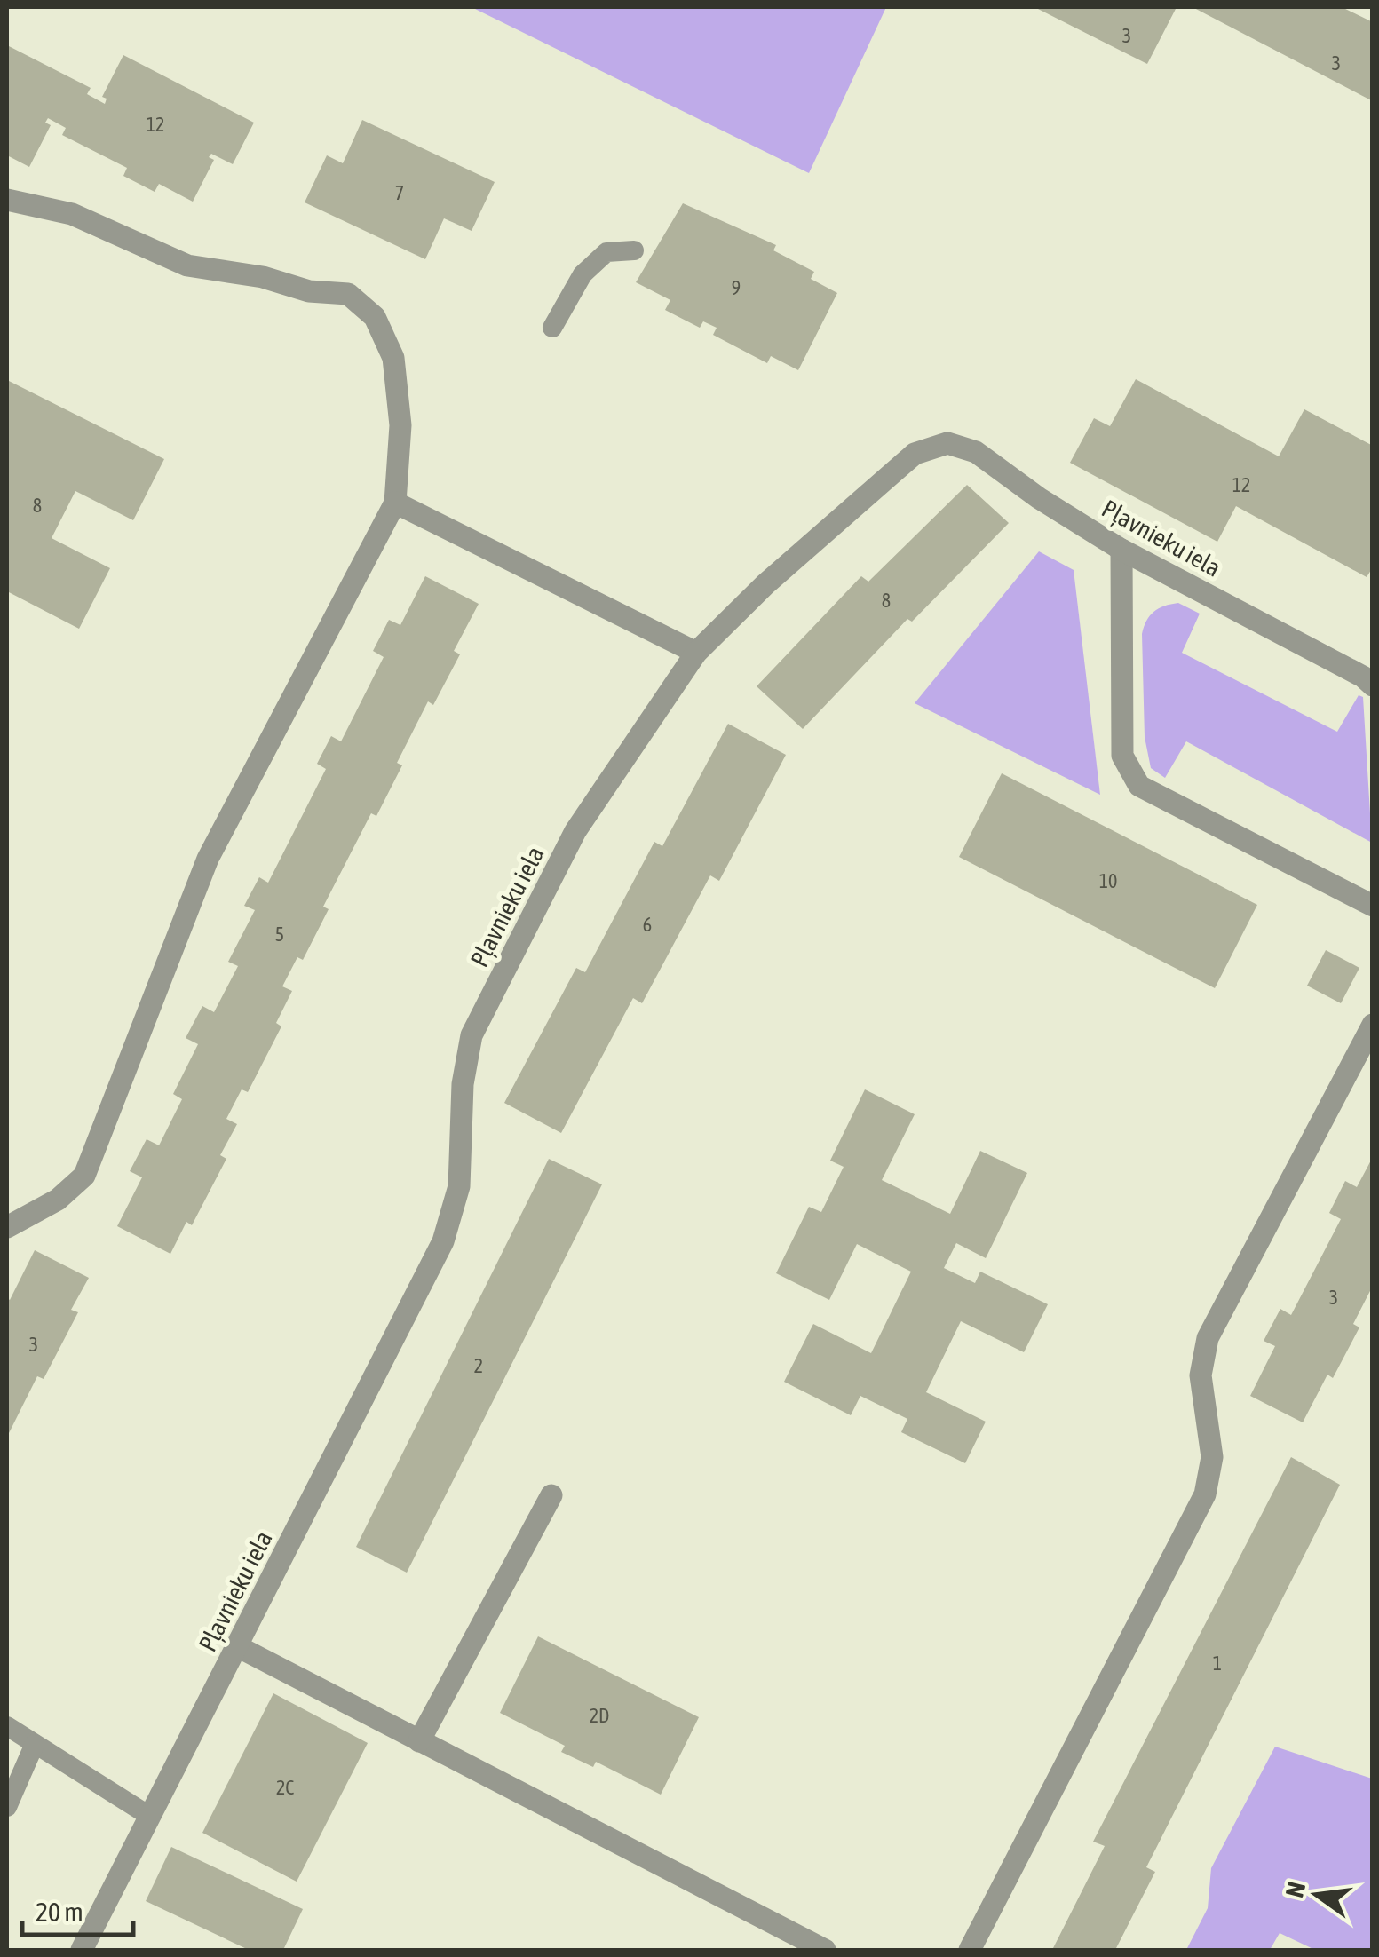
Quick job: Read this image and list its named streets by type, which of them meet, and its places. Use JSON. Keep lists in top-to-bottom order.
{
  "streets": {
    "street": ["Pļavnieku iela"]
  },
  "house_numbers": [
    "3",
    "3",
    "12",
    "7",
    "9",
    "12",
    "8",
    "8",
    "10",
    "6",
    "5",
    "3",
    "3",
    "2",
    "1",
    "2D",
    "2C"
  ],
  "scale_bar": "20 m",
  "north": "left"
}
